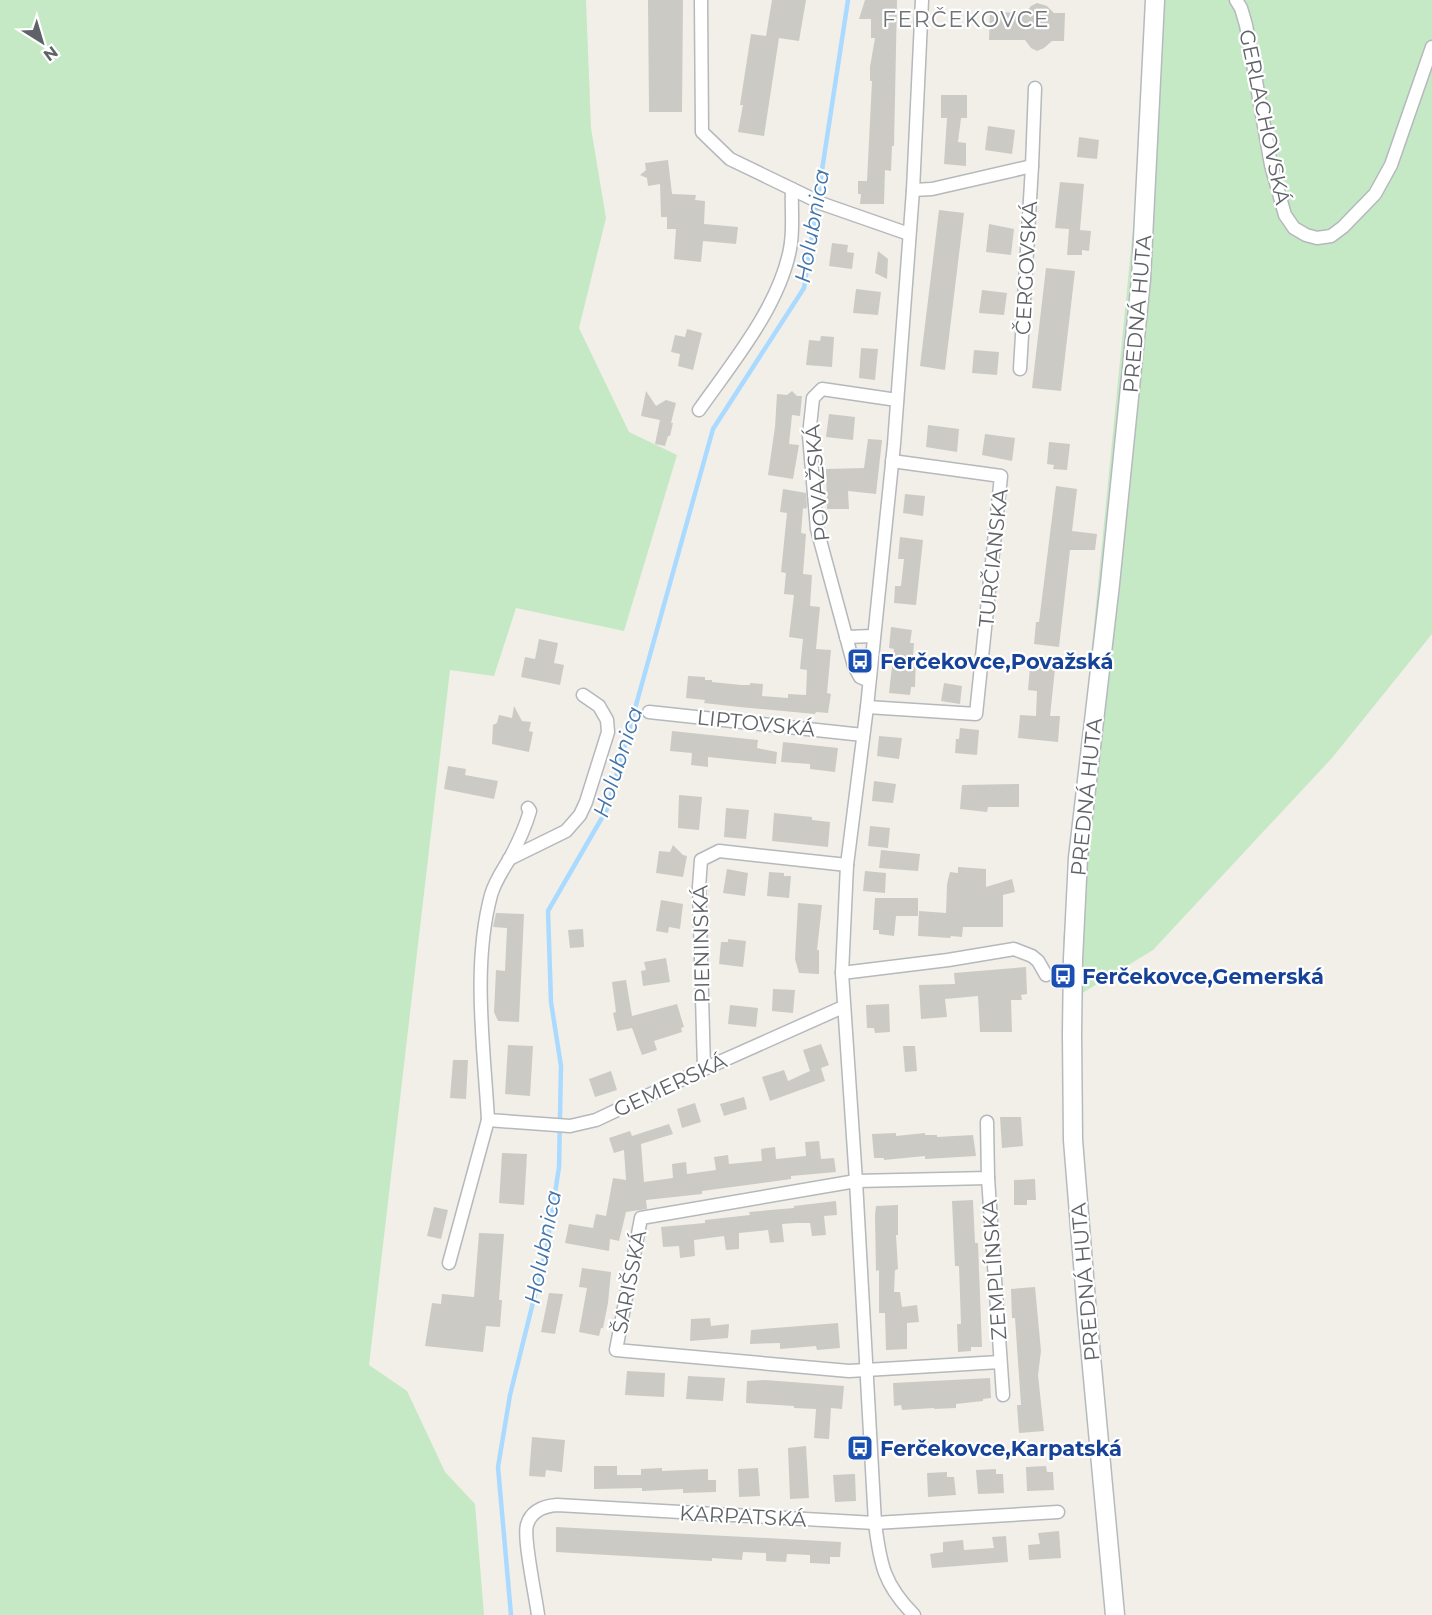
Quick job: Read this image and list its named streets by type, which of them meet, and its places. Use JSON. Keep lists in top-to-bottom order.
{
  "streets": {
    "main road": ["PREDNÁ HUTA"],
    "street": [
      "GERLACHOVSKÁ",
      "ČERGOVSKÁ",
      "POVAŽSKÁ",
      "TURČIANSKA",
      "LIPTOVSKÁ",
      "PIENINSKÁ",
      "GEMERSKÁ",
      "ZEMPLÍNSKA",
      "ŠARIŠSKÁ",
      "KARPATSKÁ"
    ]
  },
  "crossings": [
    ["PIENINSKÁ", "GEMERSKÁ"],
    ["ZEMPLÍNSKA", "ŠARIŠSKÁ"]
  ],
  "districts": ["FERČEKOVCE"],
  "water": ["Holubnica"],
  "places": {
    "bus stop": ["Ferčekovce,Považská", "Ferčekovce,Gemerská", "Ferčekovce,Karpatská"]
  },
  "north": "bottom right"
}
